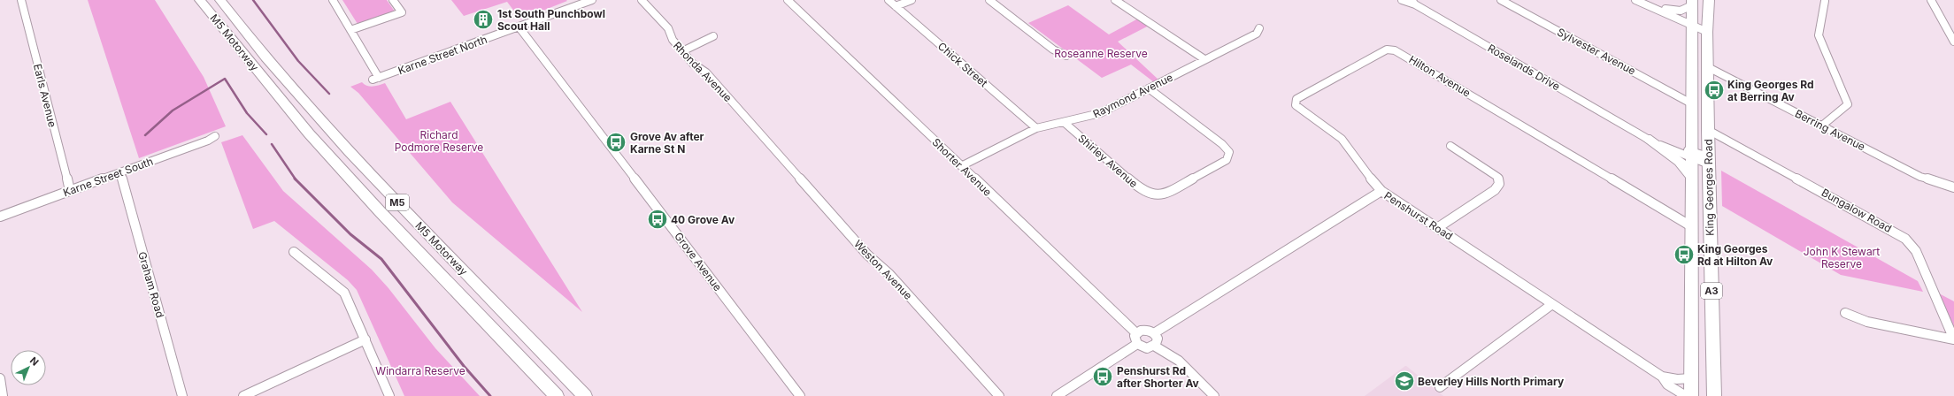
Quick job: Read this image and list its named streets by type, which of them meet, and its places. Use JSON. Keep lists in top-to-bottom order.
{
  "streets": {
    "highway": [
      "M5 Motorway",
      "King Georges Road",
      "M5",
      "A3"
    ],
    "street": [
      "Sylvester Avenue",
      "Karne Street North",
      "Chick Street",
      "Roselands Drive",
      "Rhonda Avenue",
      "Hilton Avenue",
      "Earls Avenue",
      "Raymond Avenue",
      "Berring Avenue",
      "Shirley Avenue",
      "Shorter Avenue",
      "Karne Street South",
      "Bungalow Road",
      "Penshurst Road",
      "Grove Avenue",
      "Weston Avenue",
      "Graham Road"
    ]
  },
  "crossings": [
    ["Sylvester Avenue", "King Georges Road"],
    ["Karne Street North", "Grove Avenue"],
    ["Chick Street", "Raymond Avenue"],
    ["Roselands Drive", "King Georges Road"],
    ["Rhonda Avenue", "Weston Avenue"],
    ["Hilton Avenue", "King Georges Road"],
    ["Hilton Avenue", "Penshurst Road"],
    ["Earls Avenue", "Karne Street South"],
    ["Raymond Avenue", "Shirley Avenue"],
    ["Raymond Avenue", "Shorter Avenue"],
    ["Berring Avenue", "King Georges Road"],
    ["Shorter Avenue", "Penshurst Road"],
    ["Karne Street South", "Graham Road"],
    ["King Georges Road", "Bungalow Road"],
    ["King Georges Road", "Penshurst Road"]
  ],
  "parks": [
    "Roseanne Reserve",
    "Richard Podmore Reserve",
    "John K Stewart Reserve",
    "Windarra Reserve"
  ],
  "places": {
    "building": ["1st South Punchbowl Scout Hall"],
    "bus stop": [
      "King Georges Rd at Berring Av",
      "Grove Av after Karne St N",
      "40 Grove Av",
      "King Georges Rd at Hilton Av",
      "Penshurst Rd after Shorter Av"
    ],
    "school or university": ["Beverley Hills North Primary"]
  },
  "north": "top right"
}
